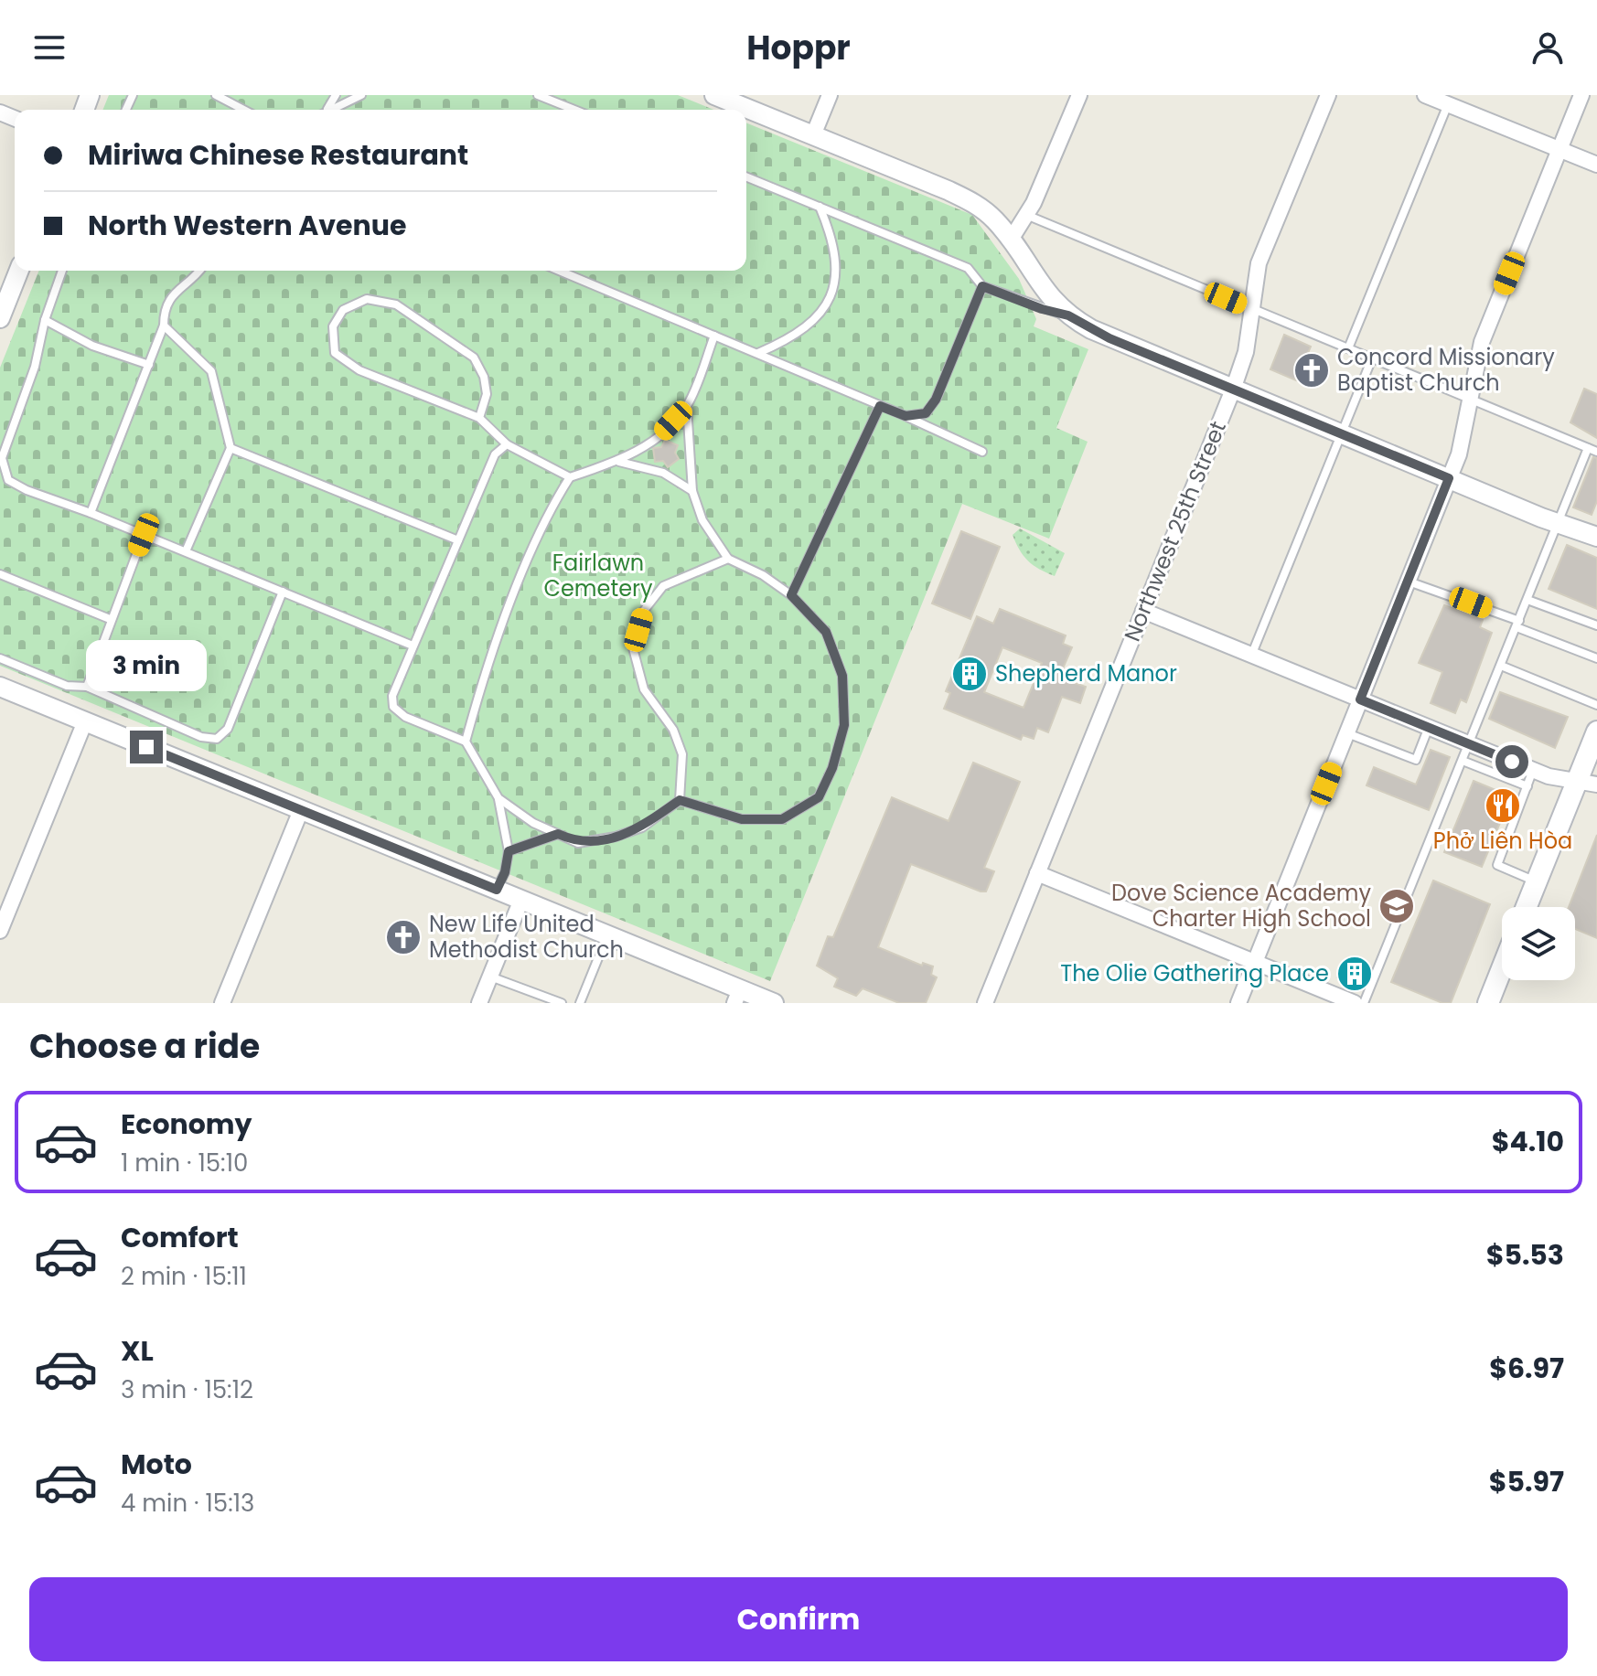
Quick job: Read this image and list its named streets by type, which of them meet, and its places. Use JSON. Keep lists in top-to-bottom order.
{
  "streets": {
    "street": ["Northwest 25th Street"]
  },
  "parks": ["Fairlawn Cemetery"],
  "places": {
    "church": ["Concord Missionary Baptist Church", "New Life United Methodist Church"],
    "building": ["Shepherd Manor", "The Olie Gathering Place"],
    "restaurant": ["Phở Liên Hòa"],
    "school or university": ["Dove Science Academy Charter High School"]
  },
  "page": {
    "header": "Hoppr",
    "banner": ["Miriwa Chinese Restaurant", "North Western Avenue"],
    "bubble": "3 min",
    "heading": "Choose a ride",
    "list": [
      {
        "name": "Economy",
        "note": "1 min · 15:10",
        "value": "$4.10"
      },
      {
        "name": "Comfort",
        "note": "2 min · 15:11",
        "value": "$5.53"
      },
      {
        "name": "XL",
        "note": "3 min · 15:12",
        "value": "$6.97"
      },
      {
        "name": "Moto",
        "note": "4 min · 15:13",
        "value": "$5.97"
      }
    ],
    "buttons": "Confirm"
  }
}
